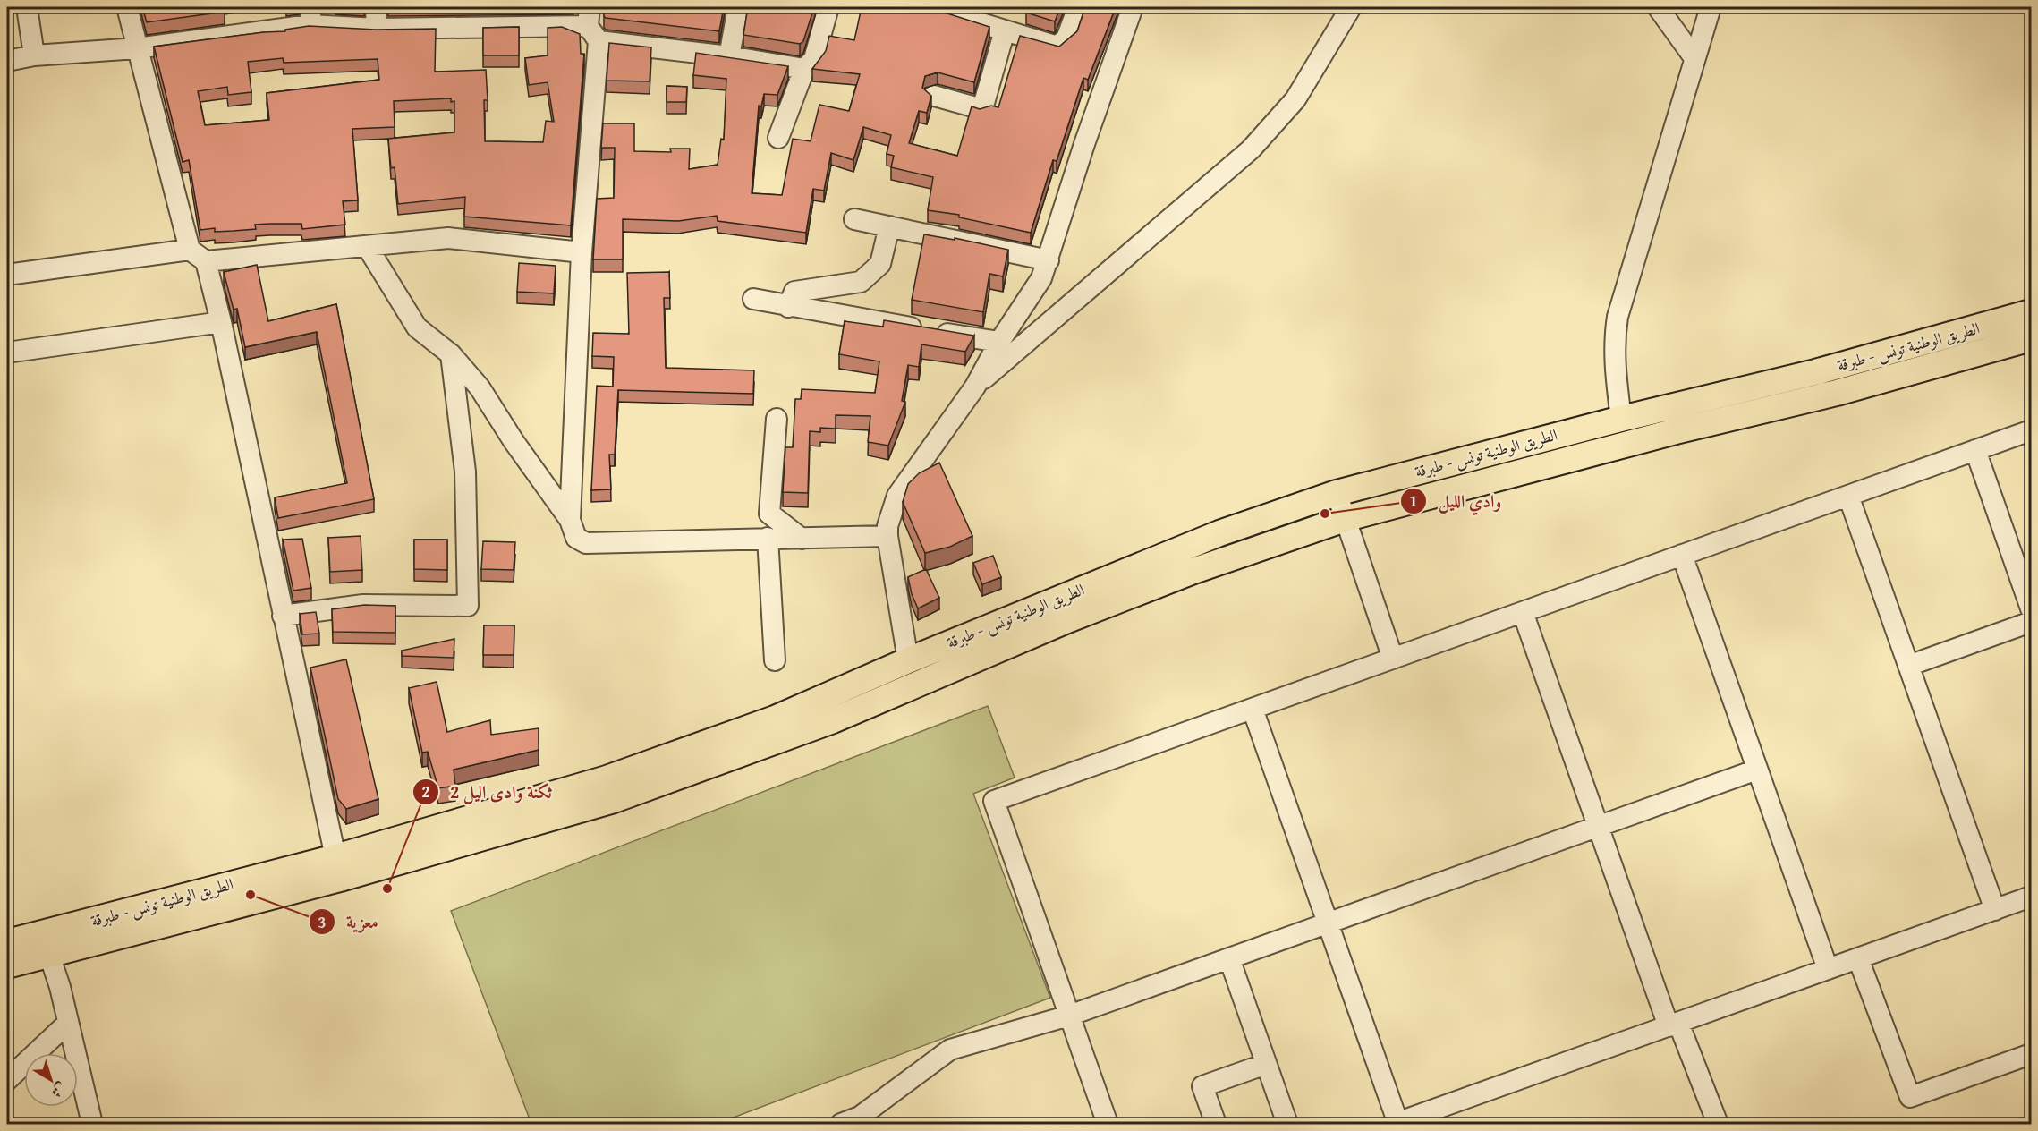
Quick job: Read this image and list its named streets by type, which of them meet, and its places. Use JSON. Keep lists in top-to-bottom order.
{
  "streets": {
    "main road": ["الطريق الوطنية تونس - طبرقة"]
  },
  "places": ["وادي الليل", "ثكنة وادى اليل 2", "معزية"],
  "north": "bottom right"
}
